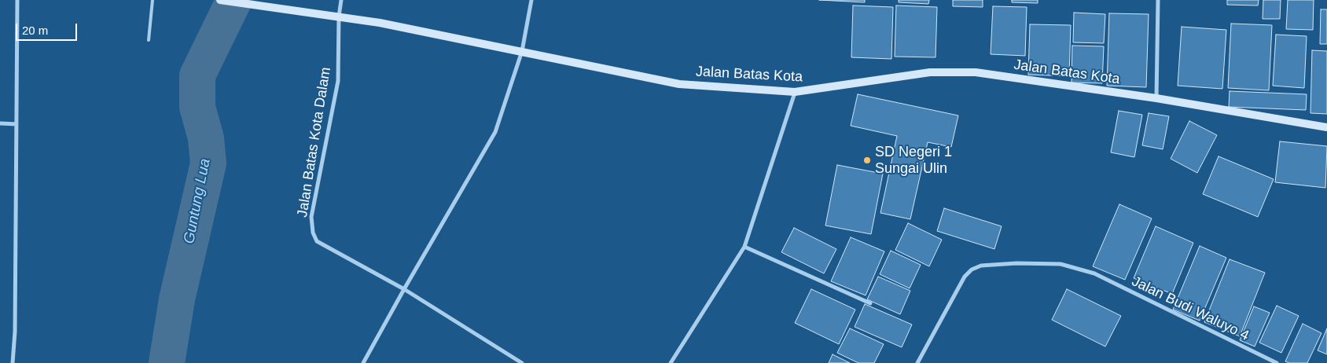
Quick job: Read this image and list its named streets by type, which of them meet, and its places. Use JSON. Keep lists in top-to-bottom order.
{
  "streets": {
    "street": ["Jalan Batas Kota", "Jalan Batas Kota Dalam", "Jalan Budi Waluyo 4"]
  },
  "crossings": [
    ["Jalan Batas Kota", "Jalan Batas Kota Dalam"]
  ],
  "water": ["Guntung Lua"],
  "places": ["SD Negeri 1 Sungai Ulin"],
  "scale_bar": "20 m"
}
